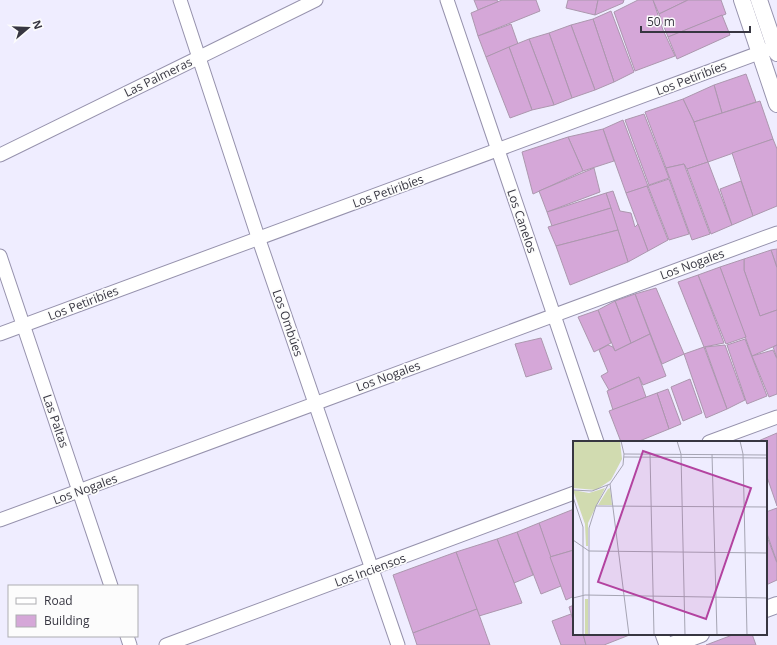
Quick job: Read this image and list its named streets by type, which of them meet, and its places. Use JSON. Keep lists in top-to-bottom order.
{
  "streets": {
    "street": [
      "Las Palmeras",
      "Los Petiribíes",
      "Los Canelos",
      "Los Nogales",
      "Los Ombúes",
      "Las Paltas",
      "Los Inciensos"
    ]
  },
  "crossings": [
    ["Las Palmeras", "Los Ombúes"],
    ["Los Petiribíes", "Los Canelos"],
    ["Los Petiribíes", "Los Ombúes"],
    ["Los Petiribíes", "Las Paltas"],
    ["Los Canelos", "Los Nogales"],
    ["Los Nogales", "Los Ombúes"],
    ["Los Nogales", "Las Paltas"],
    ["Los Ombúes", "Los Inciensos"]
  ],
  "legend": ["Road", "Building"],
  "scale_bar": "50 m",
  "north": "right"
}
